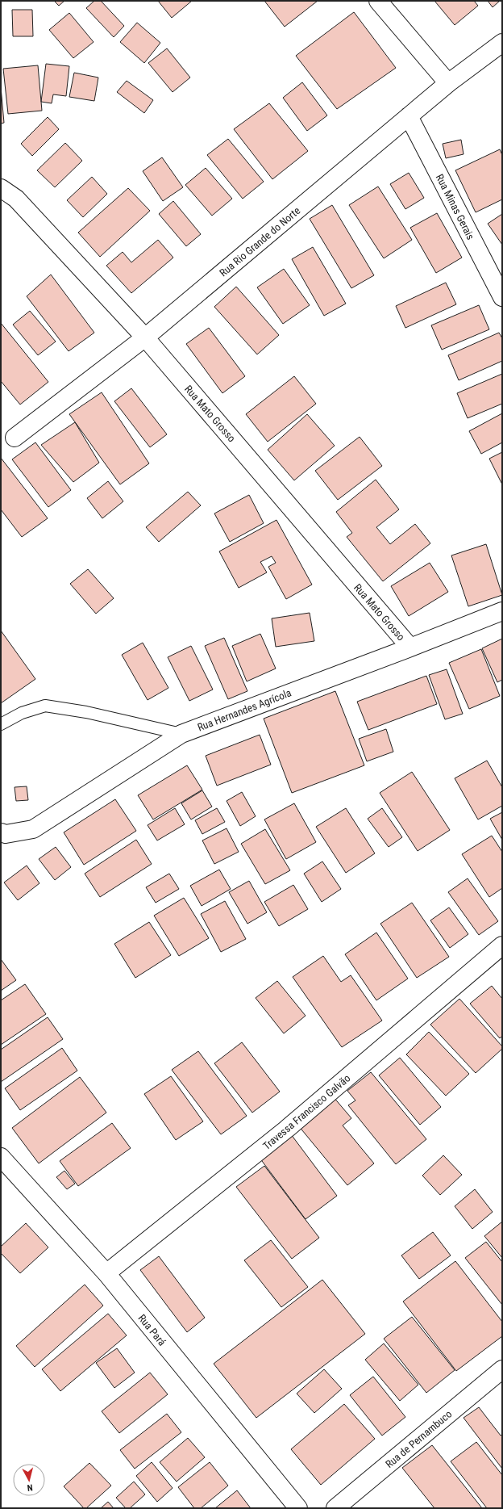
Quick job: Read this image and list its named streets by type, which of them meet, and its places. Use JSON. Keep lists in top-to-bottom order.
{
  "streets": {
    "street": [
      "Rua Minas Gerais",
      "Rua Rio Grande do Norte",
      "Rua Mato Grosso",
      "Rua Hernandes Agrícola",
      "Travessa Francisco Galvão",
      "Rua Pará",
      "Rua de Pernambuco"
    ]
  },
  "crossings": [
    ["Rua Minas Gerais", "Rua Rio Grande do Norte"],
    ["Rua Rio Grande do Norte", "Rua Mato Grosso"],
    ["Rua Mato Grosso", "Rua Hernandes Agrícola"],
    ["Travessa Francisco Galvão", "Rua Pará"]
  ],
  "north": "bottom"
}
